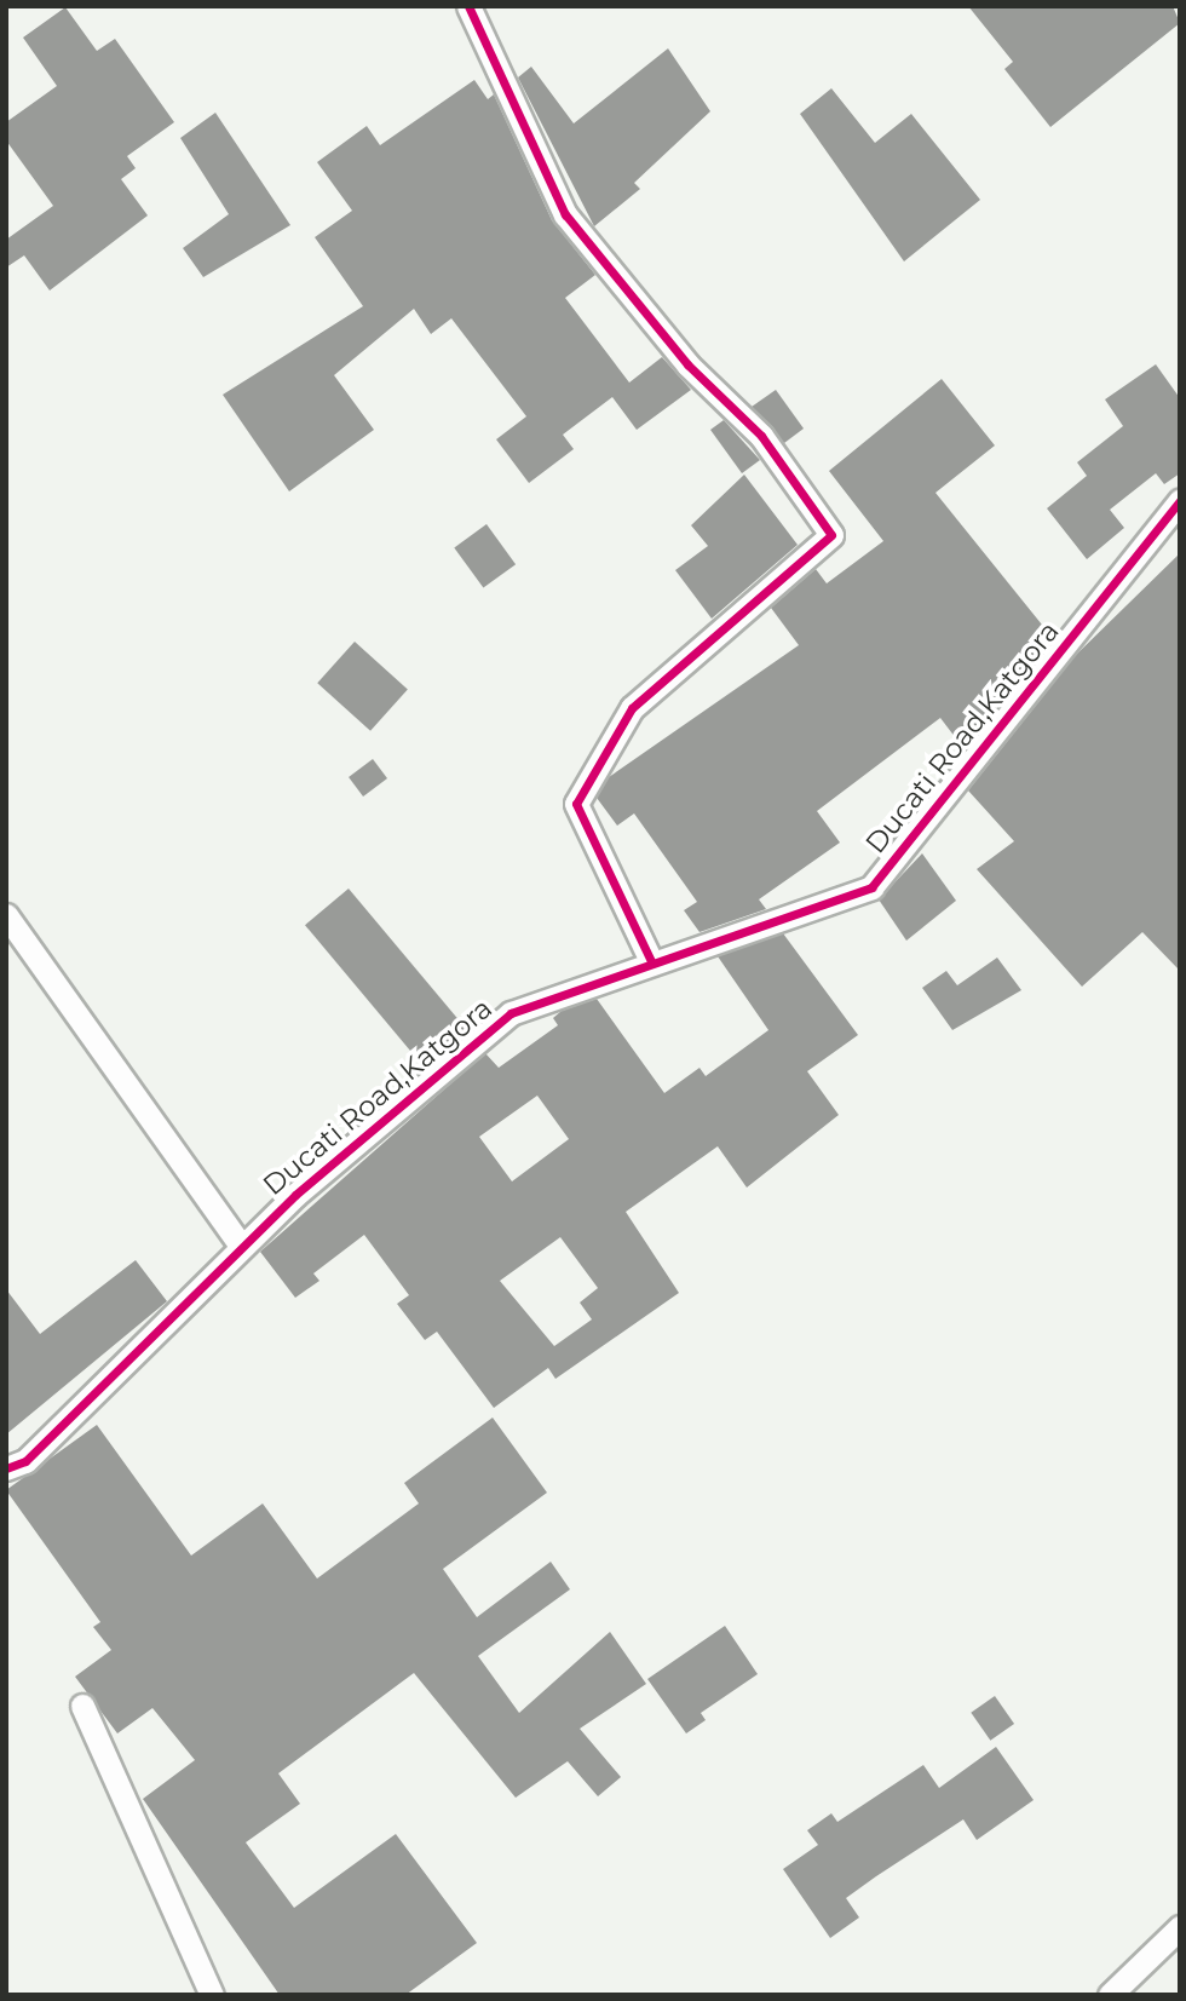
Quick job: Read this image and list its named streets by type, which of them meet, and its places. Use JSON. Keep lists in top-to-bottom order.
{
  "streets": {
    "street": ["Ducati Road,Katgora"]
  }
}
